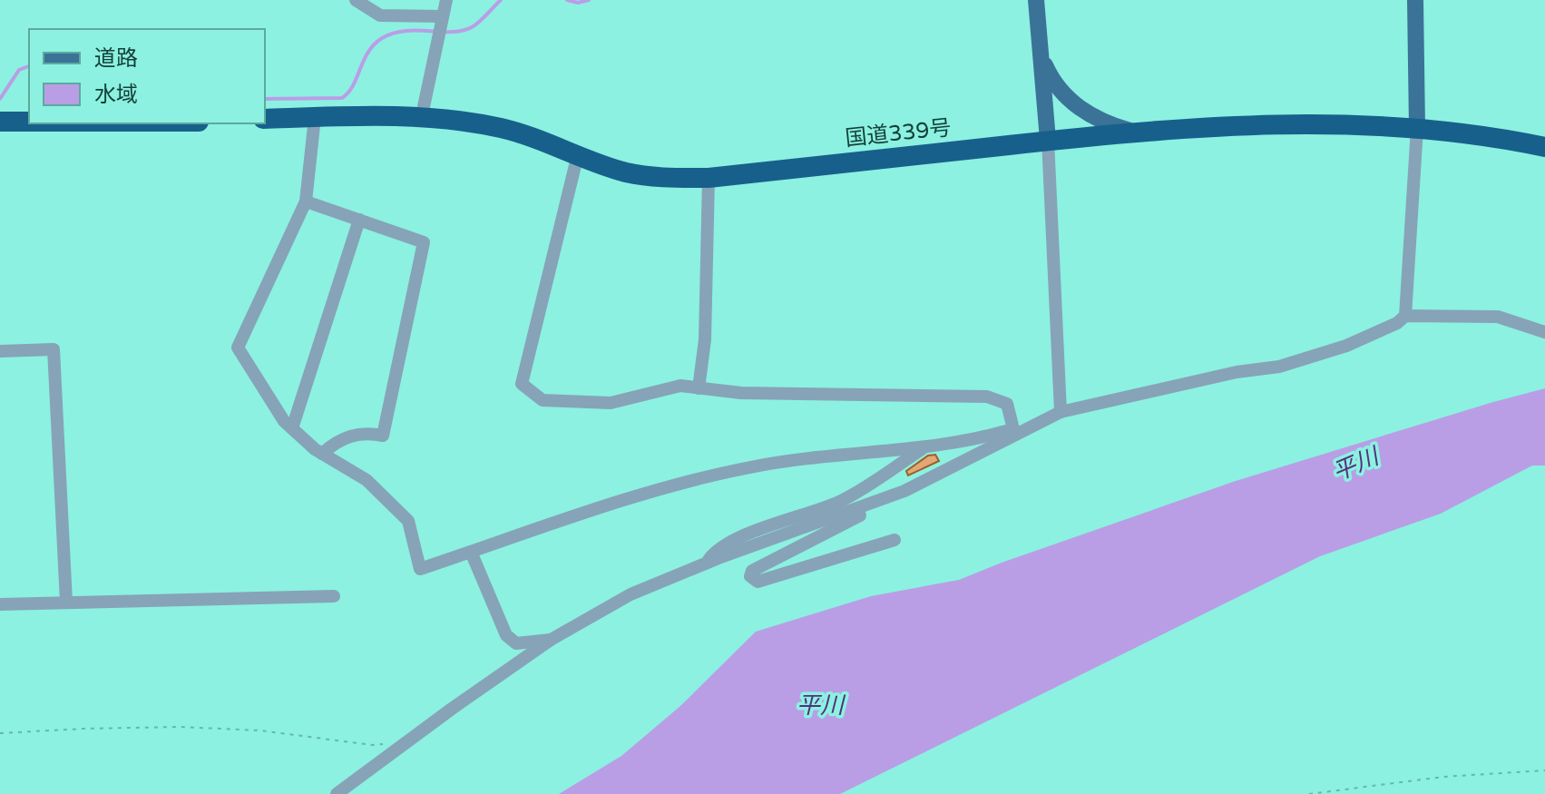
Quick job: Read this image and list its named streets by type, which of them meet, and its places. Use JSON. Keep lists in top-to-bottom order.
{
  "streets": {
    "highway": ["国道339号"]
  },
  "water": ["平川"],
  "legend": ["道路", "水域"]
}
